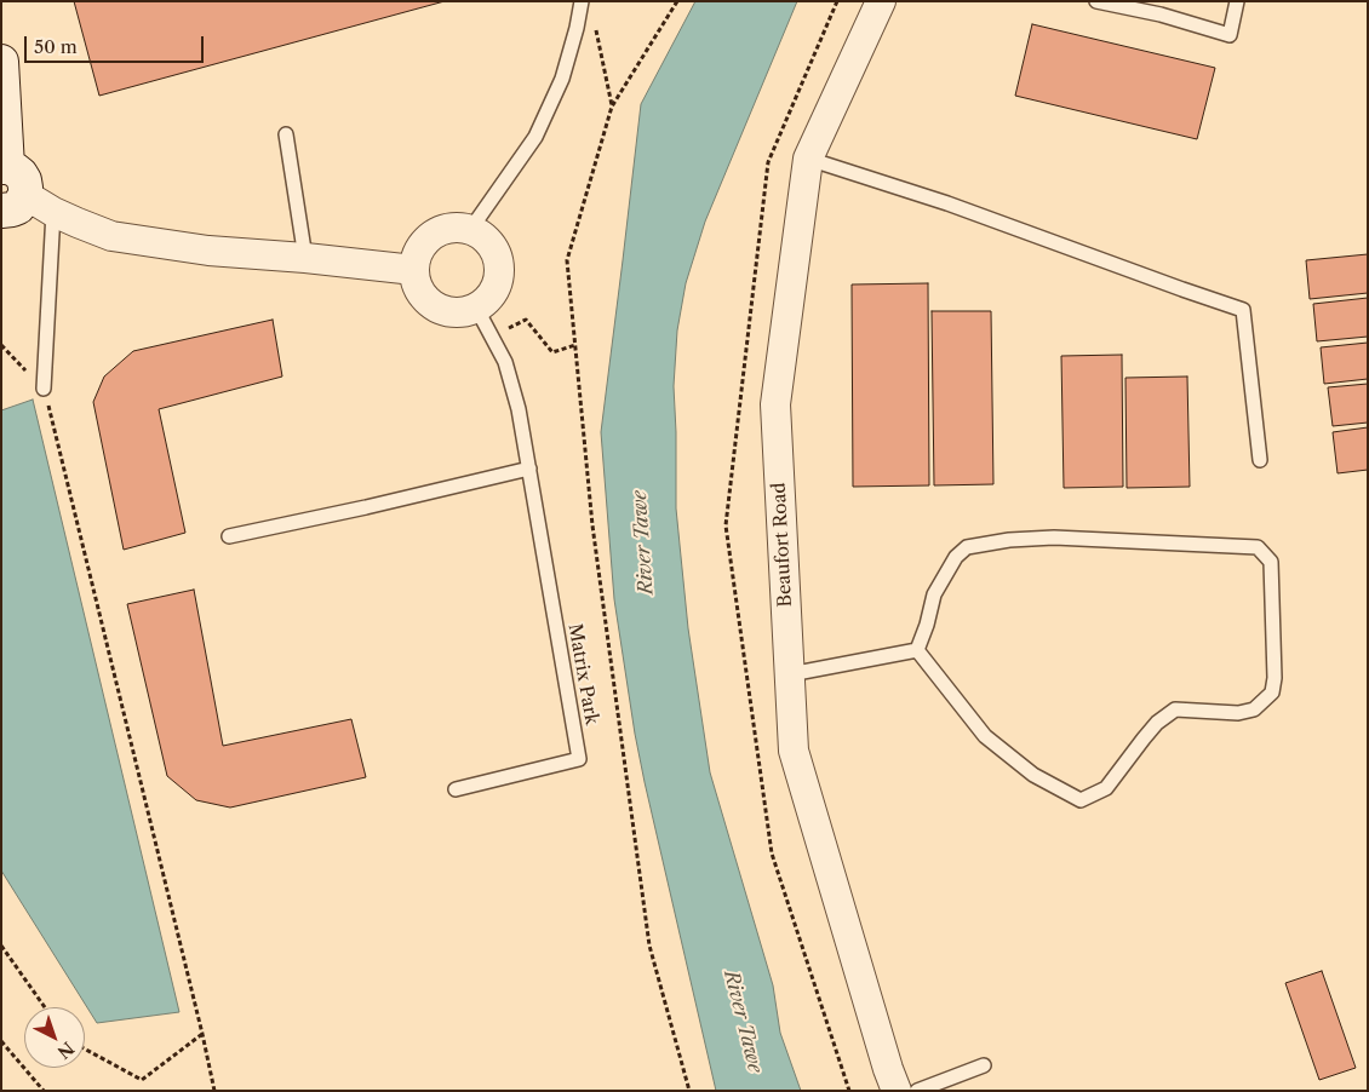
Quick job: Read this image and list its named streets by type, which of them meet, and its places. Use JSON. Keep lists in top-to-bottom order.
{
  "streets": {
    "street": ["Beaufort Road"],
    "lane": ["Matrix Park"]
  },
  "water": ["River Tawe"],
  "scale_bar": "50 m",
  "north": "bottom right"
}
